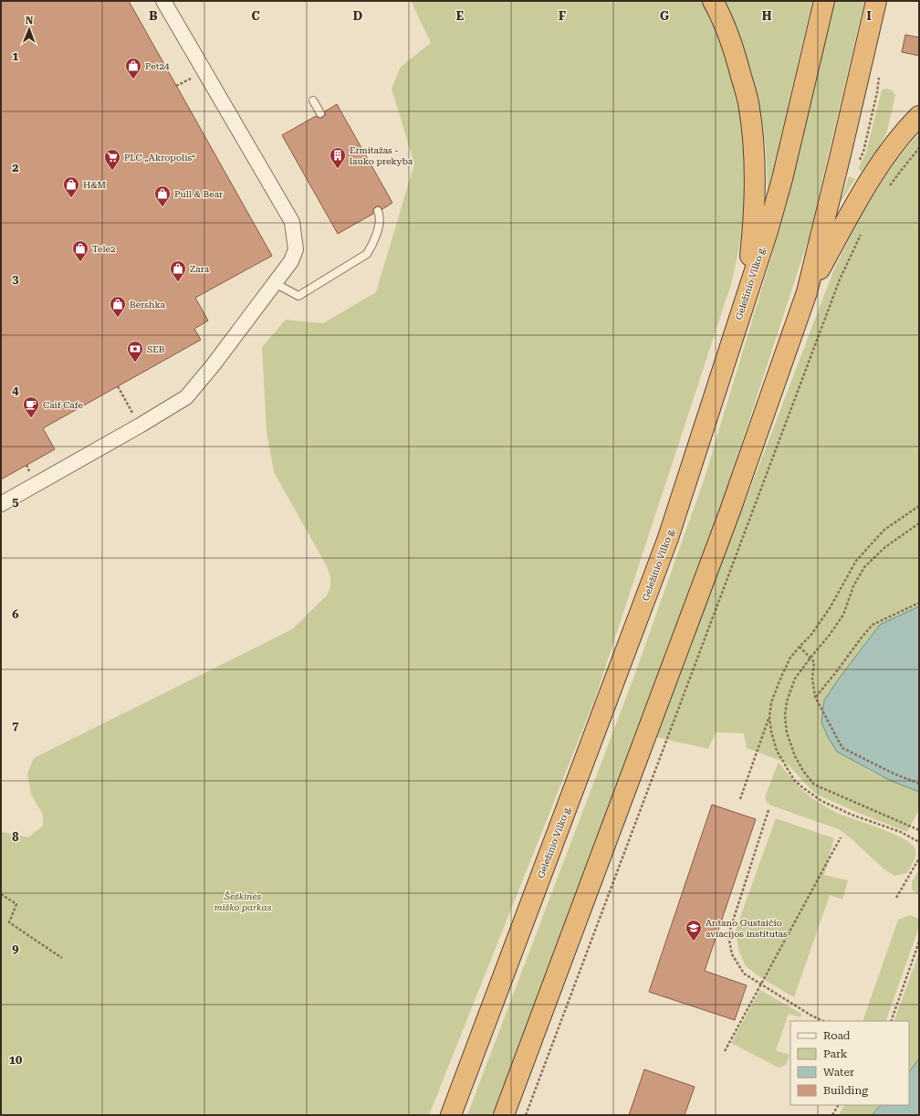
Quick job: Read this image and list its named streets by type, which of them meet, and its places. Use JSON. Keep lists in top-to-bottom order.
{
  "streets": {
    "highway": ["Geležinio Vilko g."]
  },
  "parks": ["Šeškinės miško parkas"],
  "places": {
    "shop": [
      "Pet24",
      "H&M",
      "Pull & Bear",
      "Tele2",
      "Zara",
      "Bershka"
    ],
    "building": ["Ermitažas - lauko prekyba"],
    "supermarket": ["PLC „Akropolis“"],
    "bank": ["SEB"],
    "cafe": ["Caif Cafe"],
    "school or university": ["Antano Gustaičio aviacijos institutas"]
  },
  "legend": [
    "Road",
    "Park",
    "Water",
    "Building"
  ],
  "north": "top",
  "grid": {
    "columns": [
      "B",
      "C",
      "D",
      "E",
      "F",
      "G",
      "H",
      "I"
    ],
    "rows": [
      "1",
      "2",
      "3",
      "4",
      "5",
      "6",
      "7",
      "8",
      "9",
      "10"
    ]
  }
}
